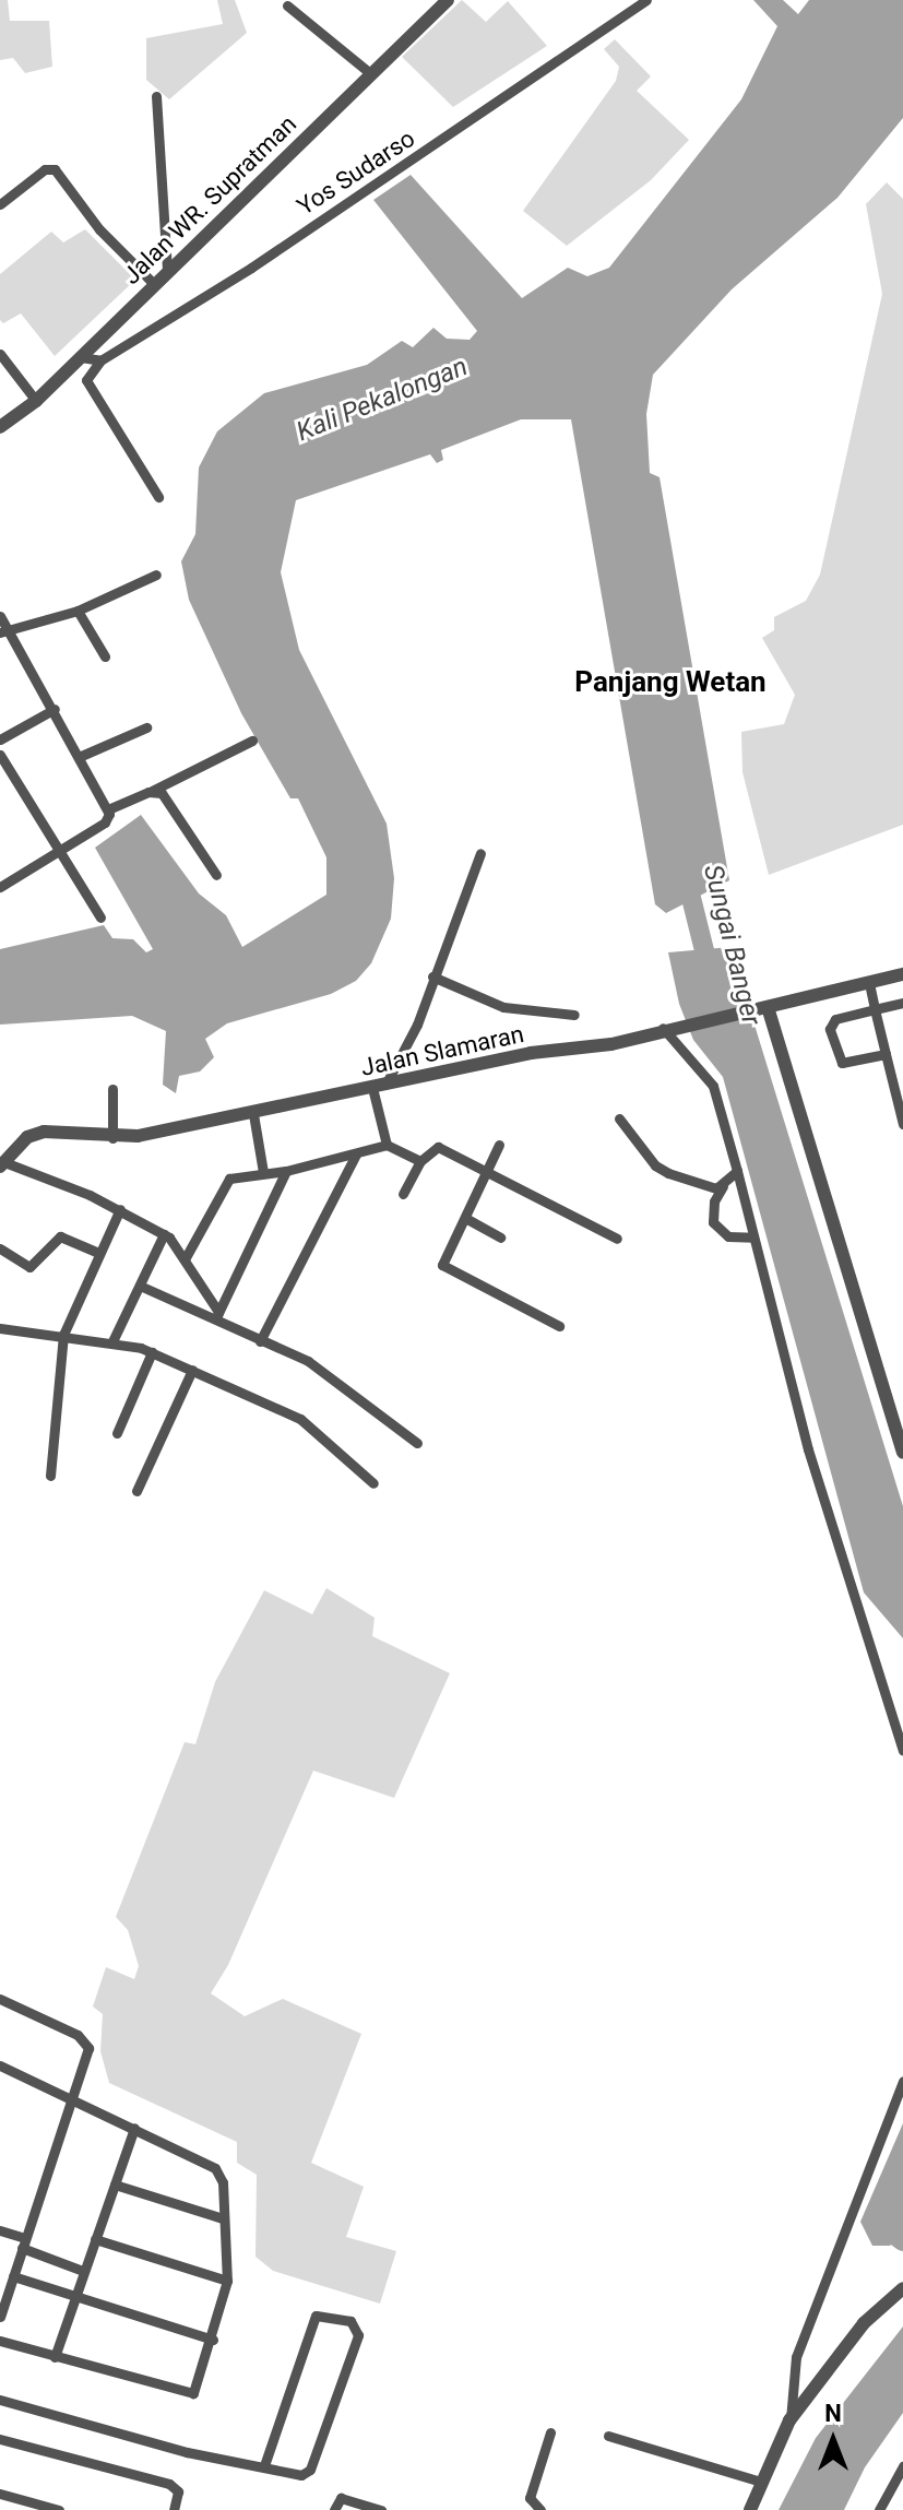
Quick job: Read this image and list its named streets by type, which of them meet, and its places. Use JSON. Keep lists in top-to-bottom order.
{
  "streets": {
    "street": ["Yos Sudarso", "Jalan WR. Supratman", "Jalan Slamaran"]
  },
  "districts": ["Panjang Wetan"],
  "water": ["Kali Pekalongan", "Sungai Banger"],
  "north": "top"
}
